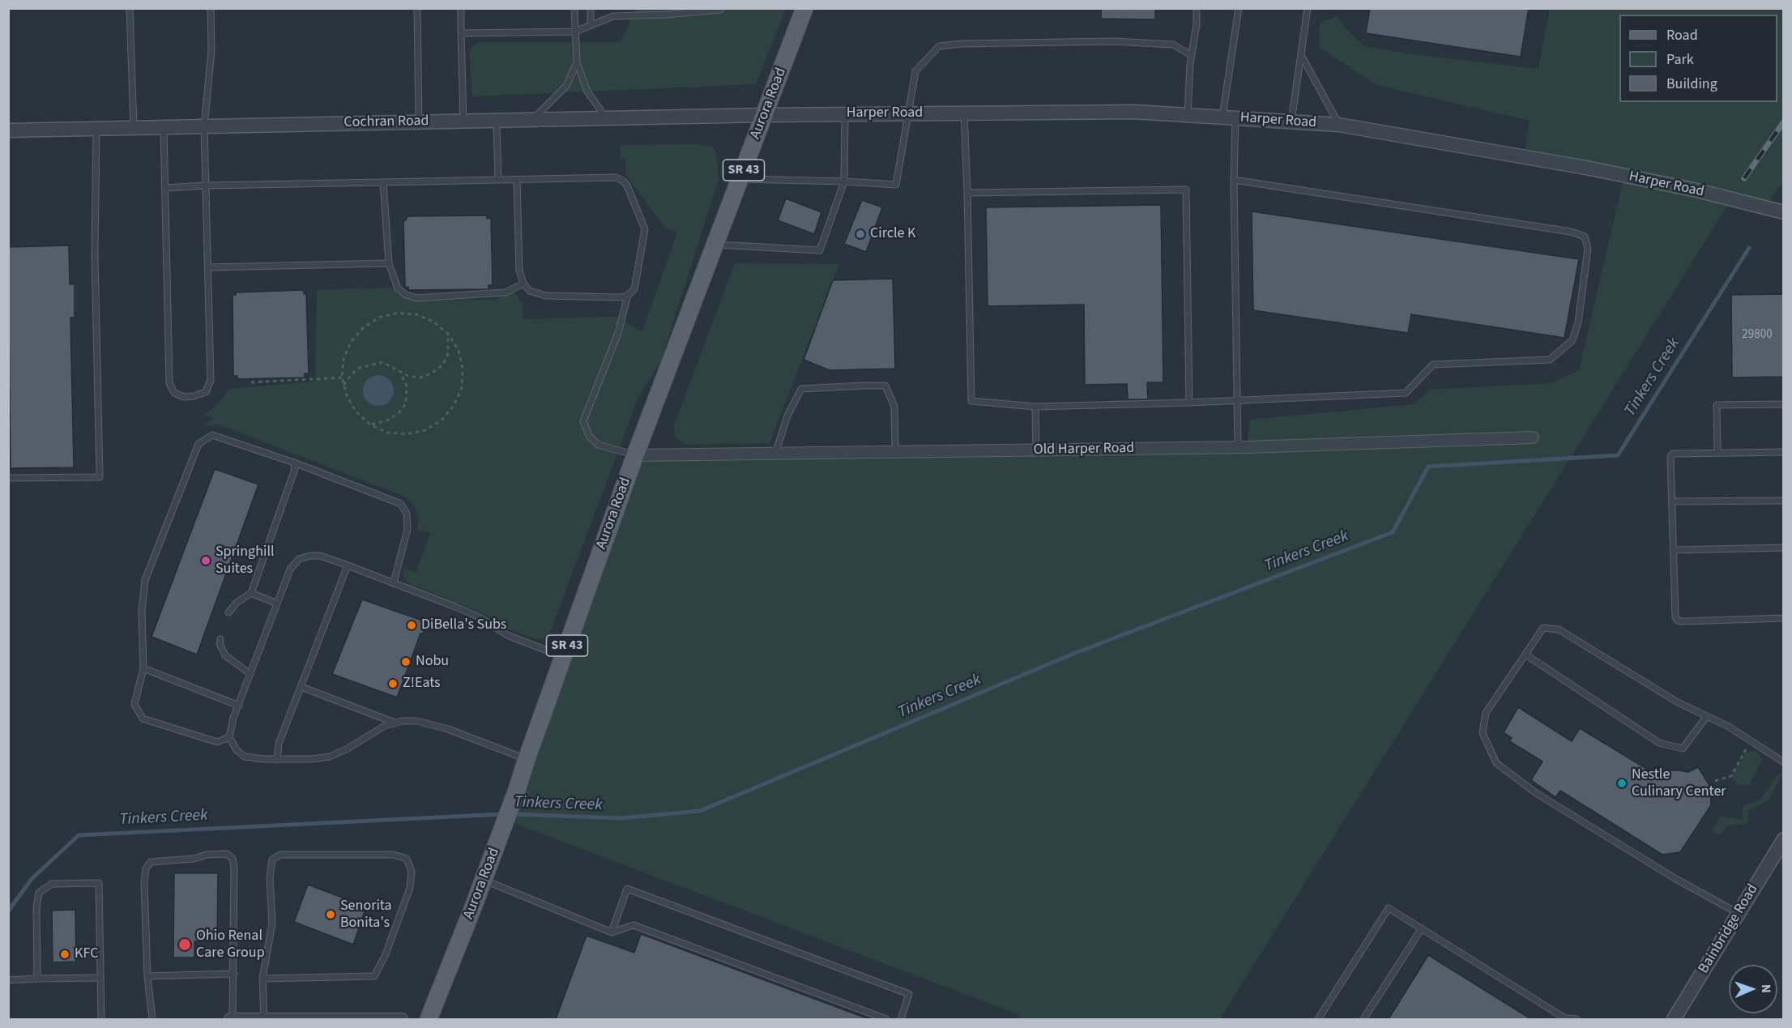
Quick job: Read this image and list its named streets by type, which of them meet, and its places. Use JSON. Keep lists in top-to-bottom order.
{
  "streets": {
    "main road": ["Aurora Road", "SR 43"],
    "street": [
      "Harper Road",
      "Cochran Road",
      "Old Harper Road",
      "Bainbridge Road"
    ]
  },
  "crossings": [
    ["Aurora Road", "Harper Road"],
    ["Aurora Road", "Cochran Road"],
    ["Aurora Road", "Old Harper Road"],
    ["Harper Road", "Cochran Road"]
  ],
  "water": ["Tinkers Creek"],
  "places": [
    "Circle K",
    "Springhill Suites",
    "DiBella's Subs",
    "Nobu",
    "Z!Eats",
    "Nestle Culinary Center",
    "Senorita Bonita's",
    "Ohio Renal Care Group",
    "KFC"
  ],
  "house_numbers": ["29800"],
  "legend": ["Road", "Park", "Building"],
  "north": "right"
}
